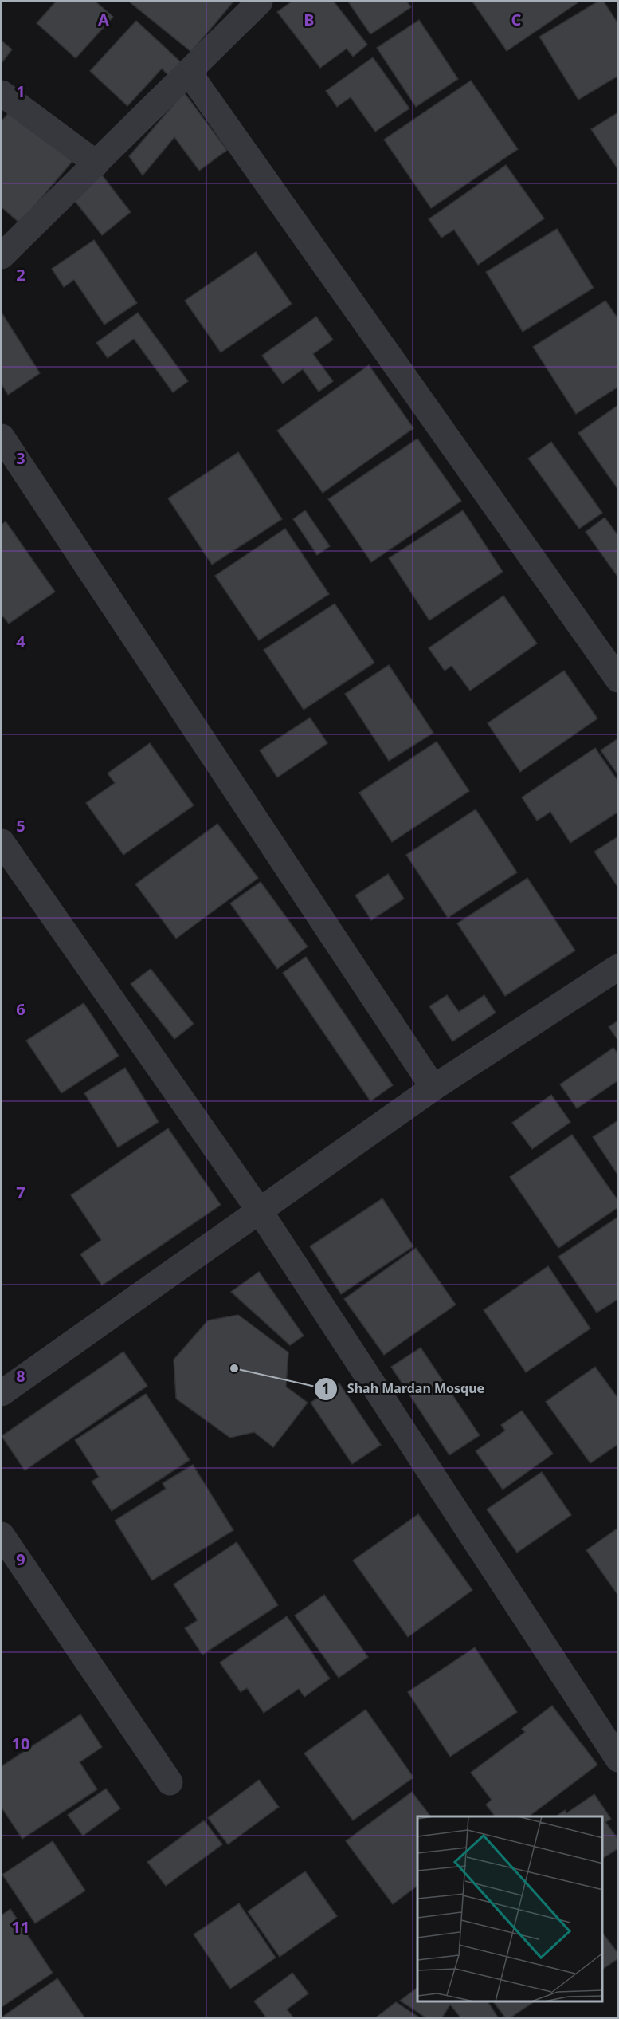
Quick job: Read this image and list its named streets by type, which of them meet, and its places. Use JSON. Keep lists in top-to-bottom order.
{
  "places": ["Shah Mardan Mosque"],
  "grid": {
    "columns": ["A", "B", "C"],
    "rows": [
      "1",
      "2",
      "3",
      "4",
      "5",
      "6",
      "7",
      "8",
      "9",
      "10",
      "11"
    ]
  }
}
